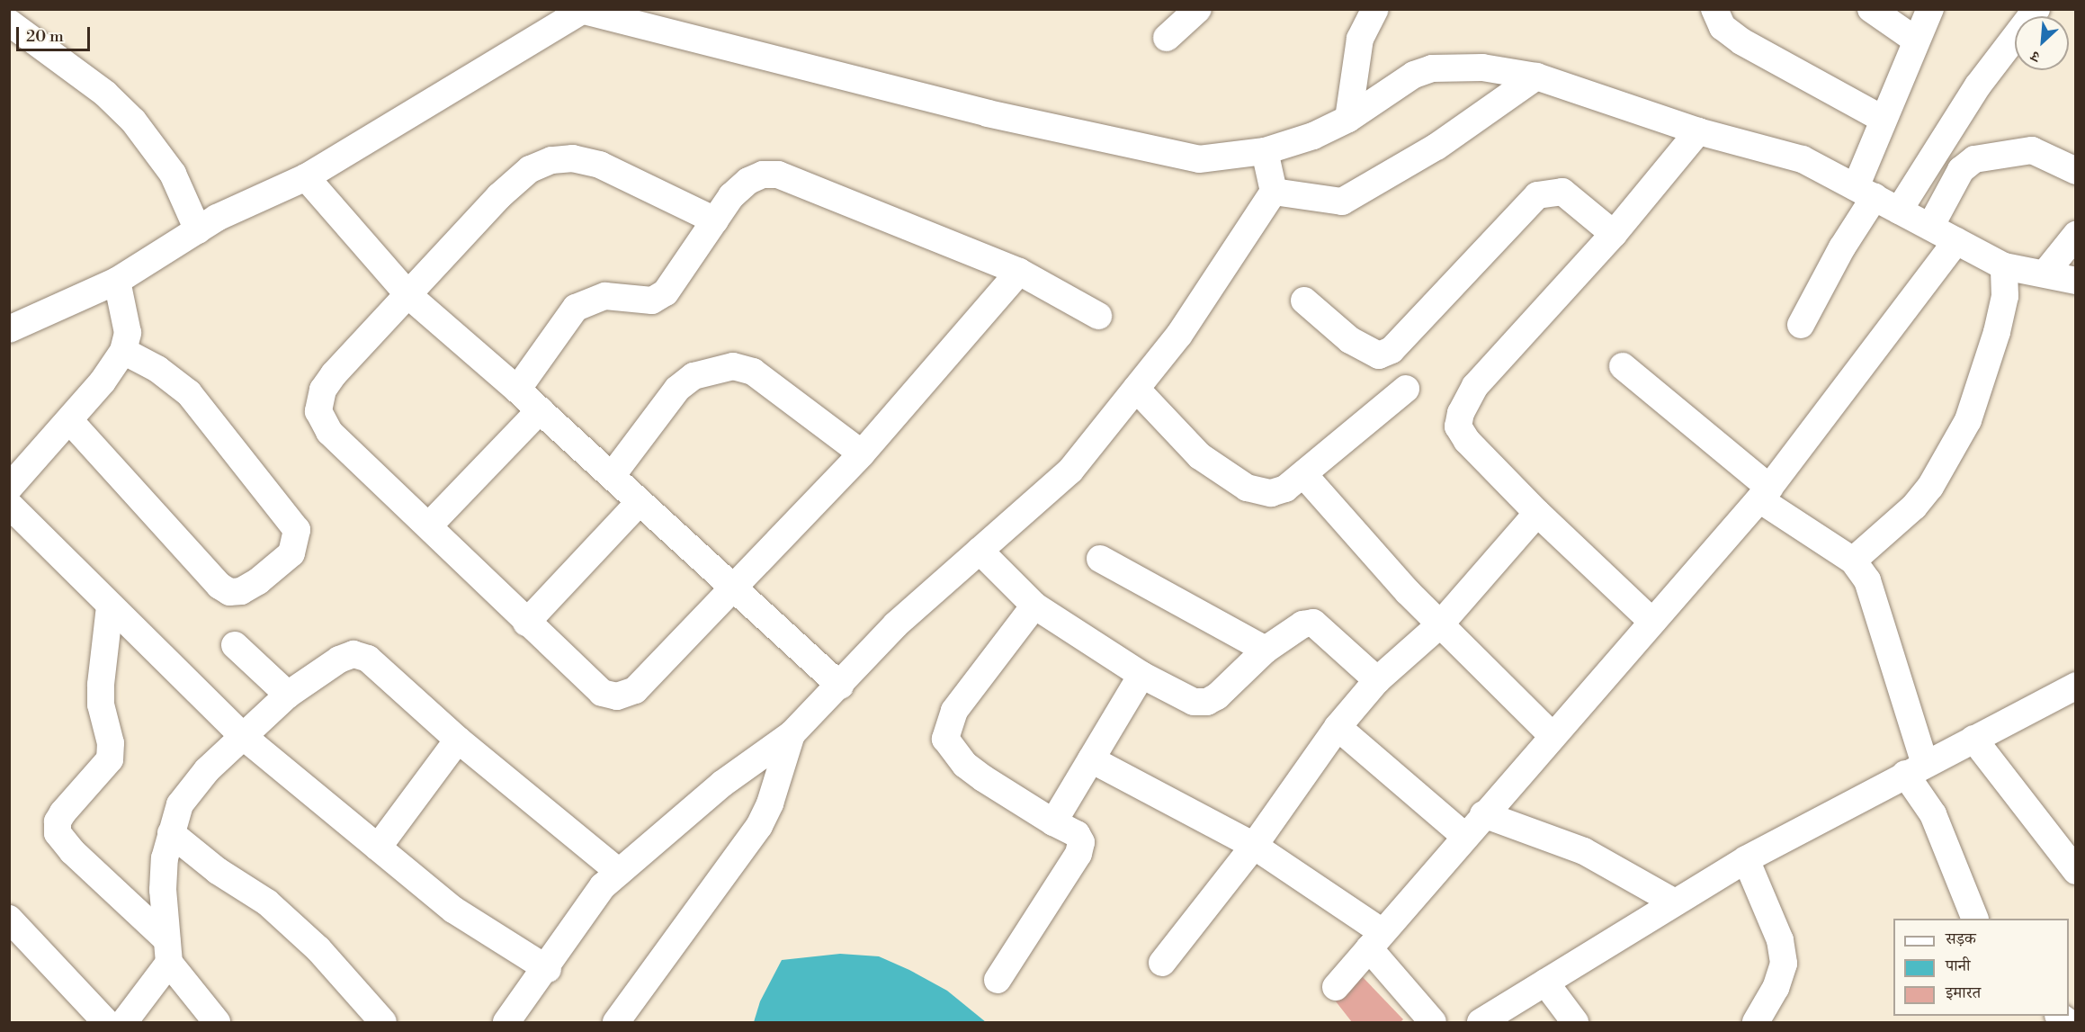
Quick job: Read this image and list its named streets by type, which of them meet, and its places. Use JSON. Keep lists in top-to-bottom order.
{
  "legend": ["सड़क", "पानी", "इमारत"],
  "scale_bar": "20 m",
  "north": "bottom left"
}
